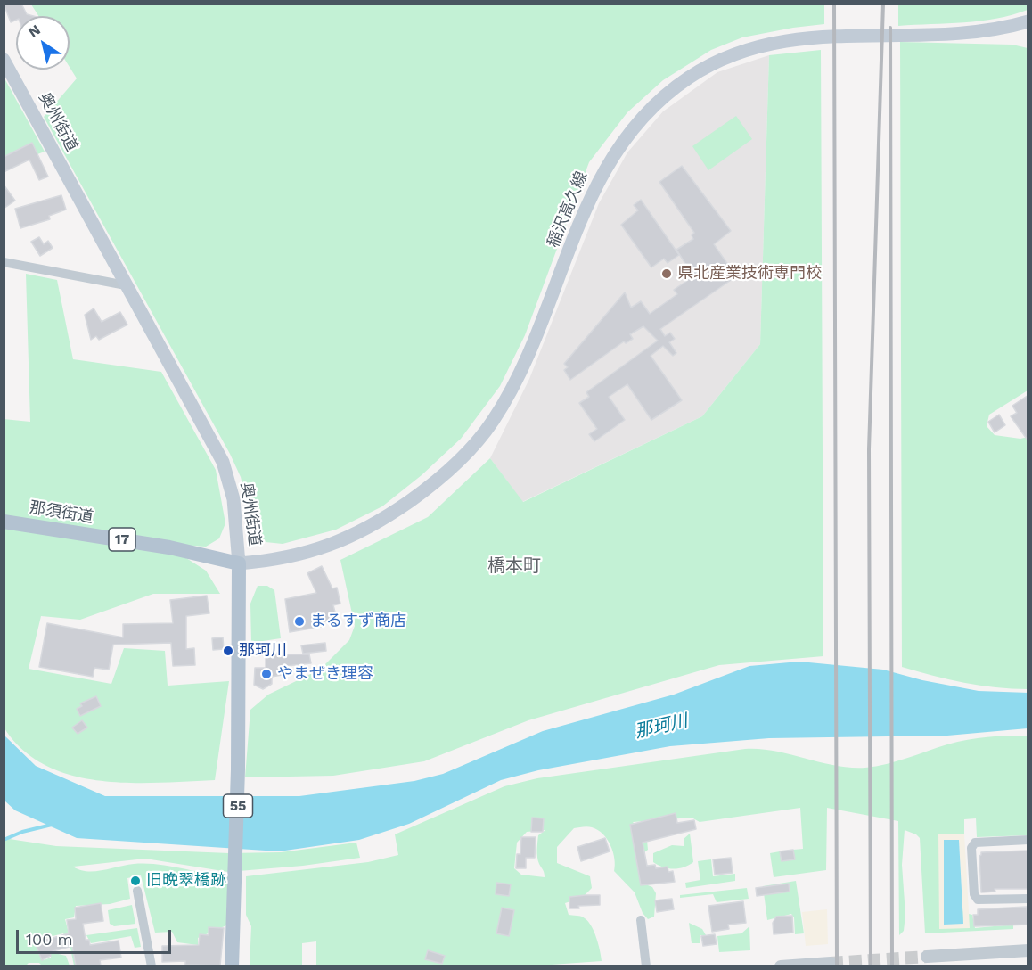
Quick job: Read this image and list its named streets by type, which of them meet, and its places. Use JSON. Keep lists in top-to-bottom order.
{
  "streets": {
    "main road": [
      "奥州街道",
      "稲沢高久線",
      "那須街道",
      "17",
      "55"
    ]
  },
  "crossings": [
    ["奥州街道", "稲沢高久線"],
    ["奥州街道", "那須街道"],
    ["稲沢高久線", "那須街道"]
  ],
  "districts": ["橋本町"],
  "water": ["那珂川"],
  "places": [
    "県北産業技術専門校",
    "まるすず商店",
    "那珂川",
    "やまぜき理容",
    "旧晩翠橋跡"
  ],
  "scale_bar": "100 m",
  "north": "top left"
}
